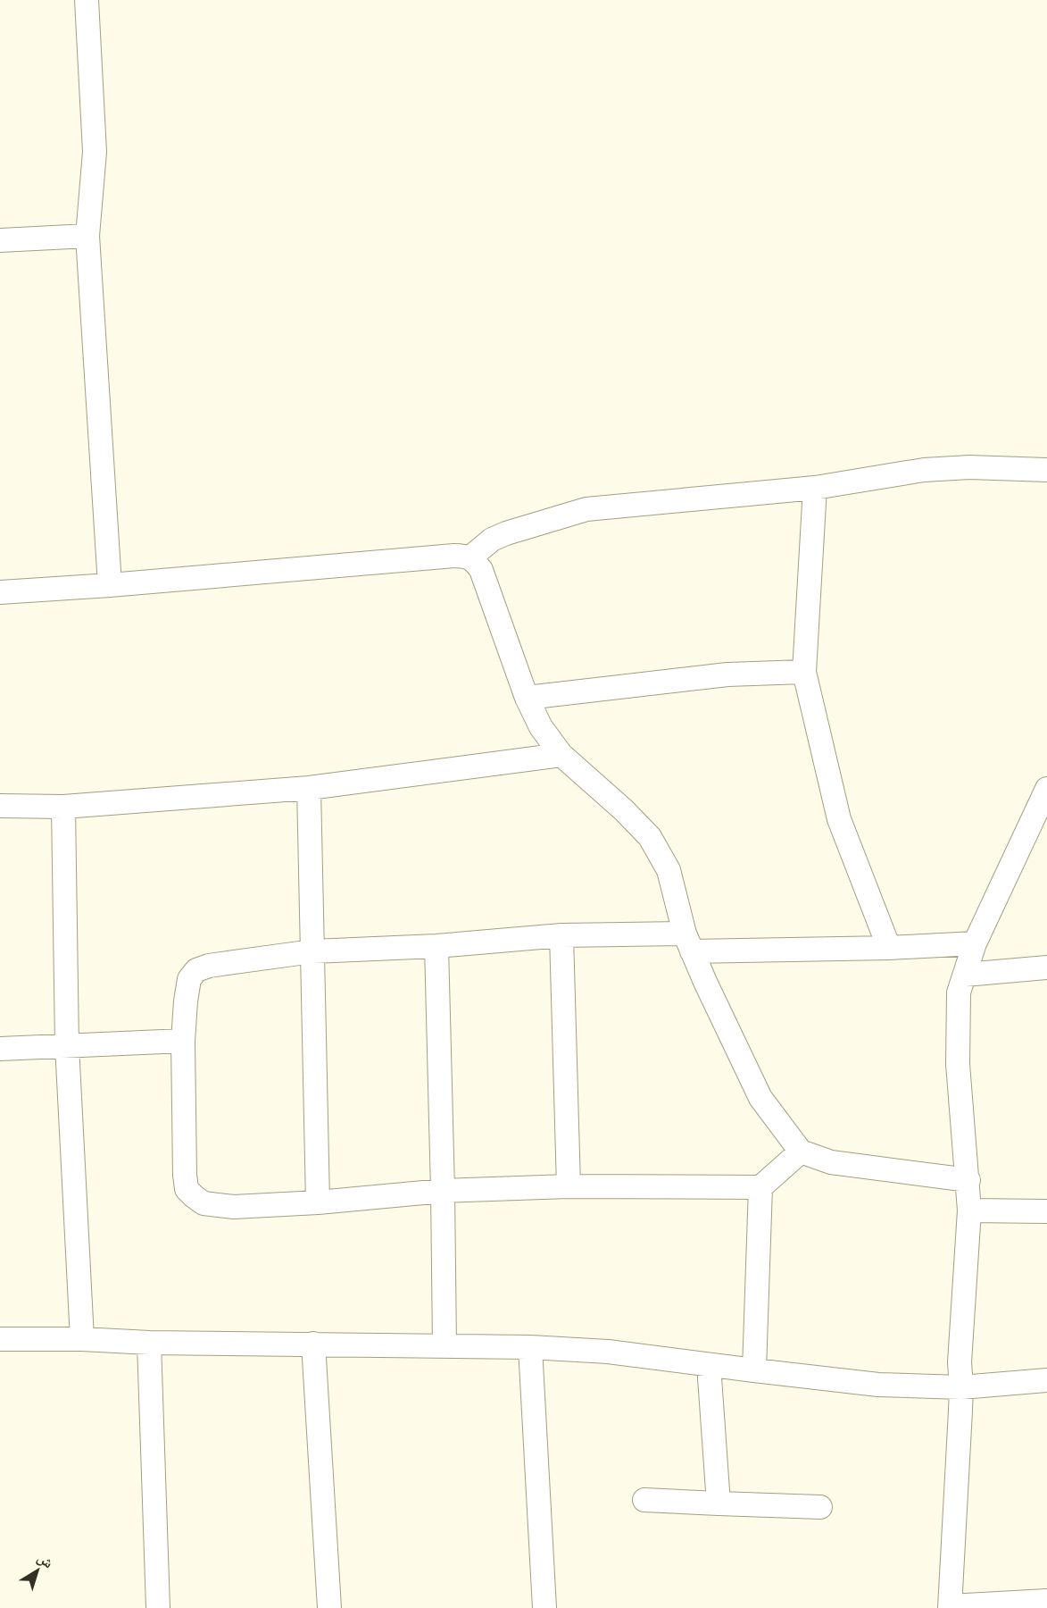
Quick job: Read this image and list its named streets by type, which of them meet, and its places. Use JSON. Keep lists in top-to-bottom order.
{
  "north": "top right"
}
